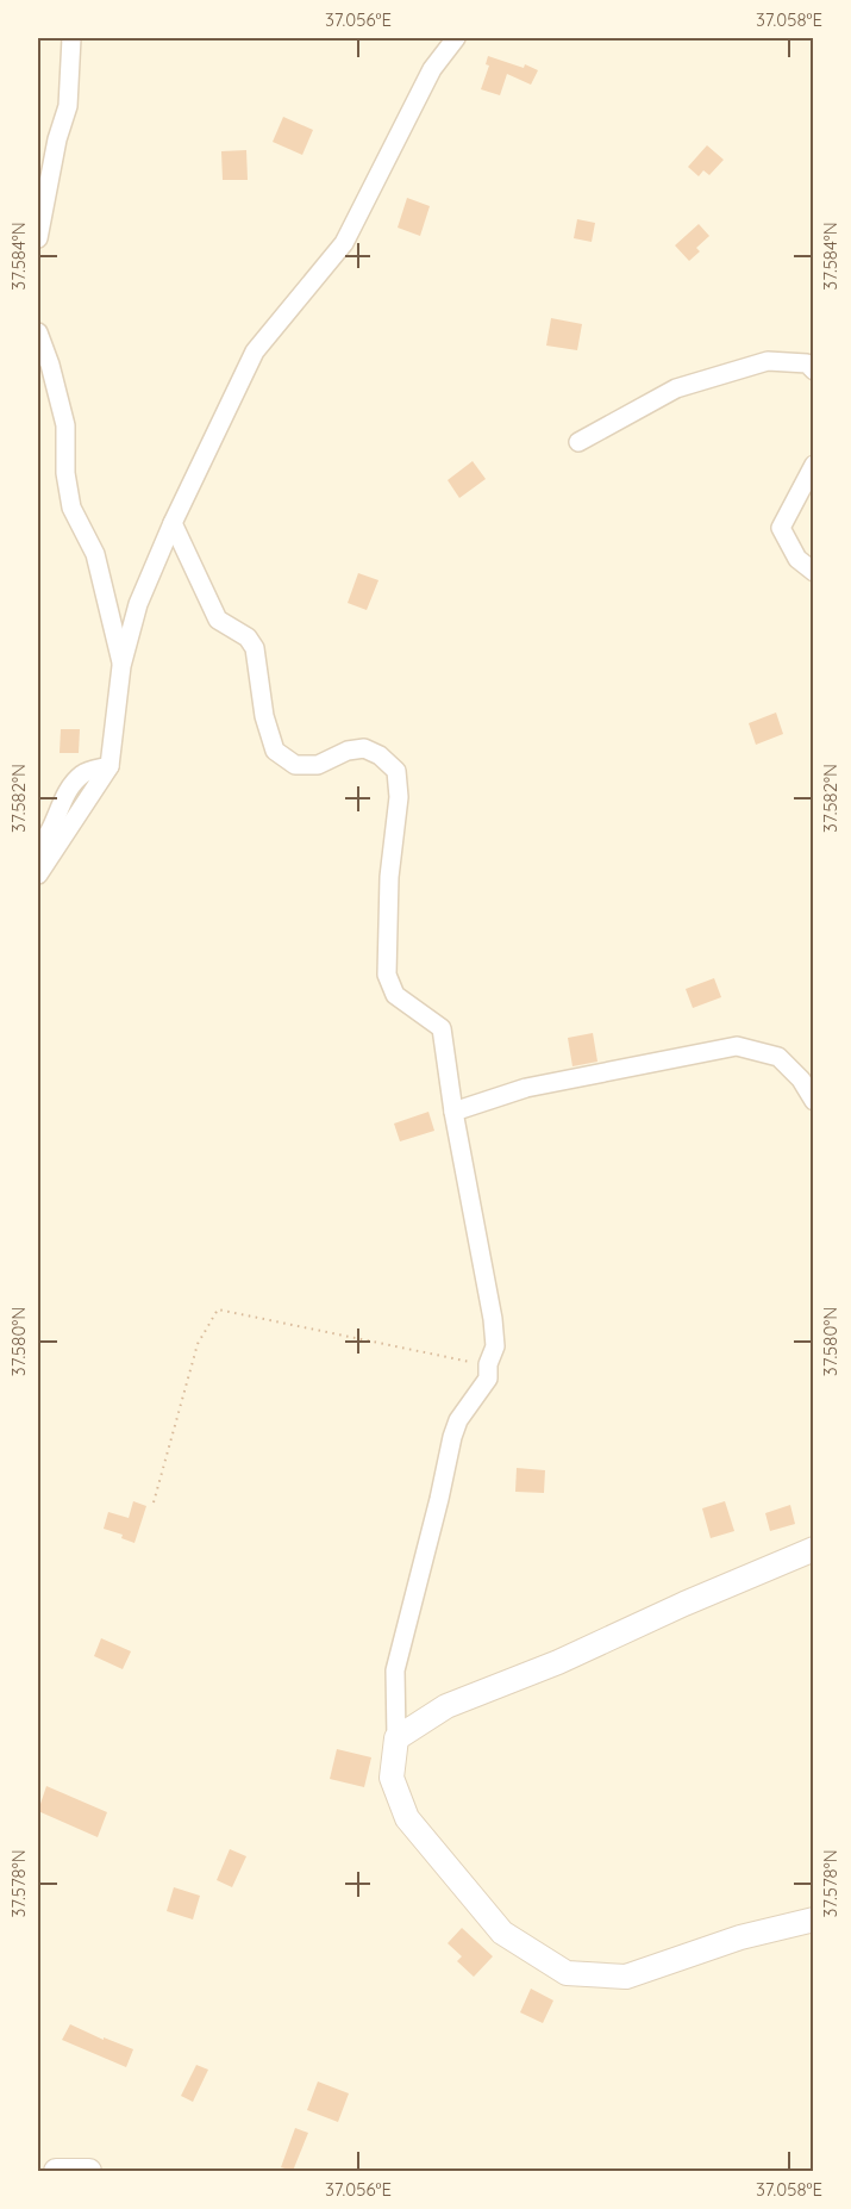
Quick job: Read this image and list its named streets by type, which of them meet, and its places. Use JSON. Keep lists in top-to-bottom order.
{
  "coordinates": [
    "37.056°E",
    "37.058°E",
    "37.584°N",
    "37.582°N",
    "37.580°N",
    "37.578°N"
  ]
}
